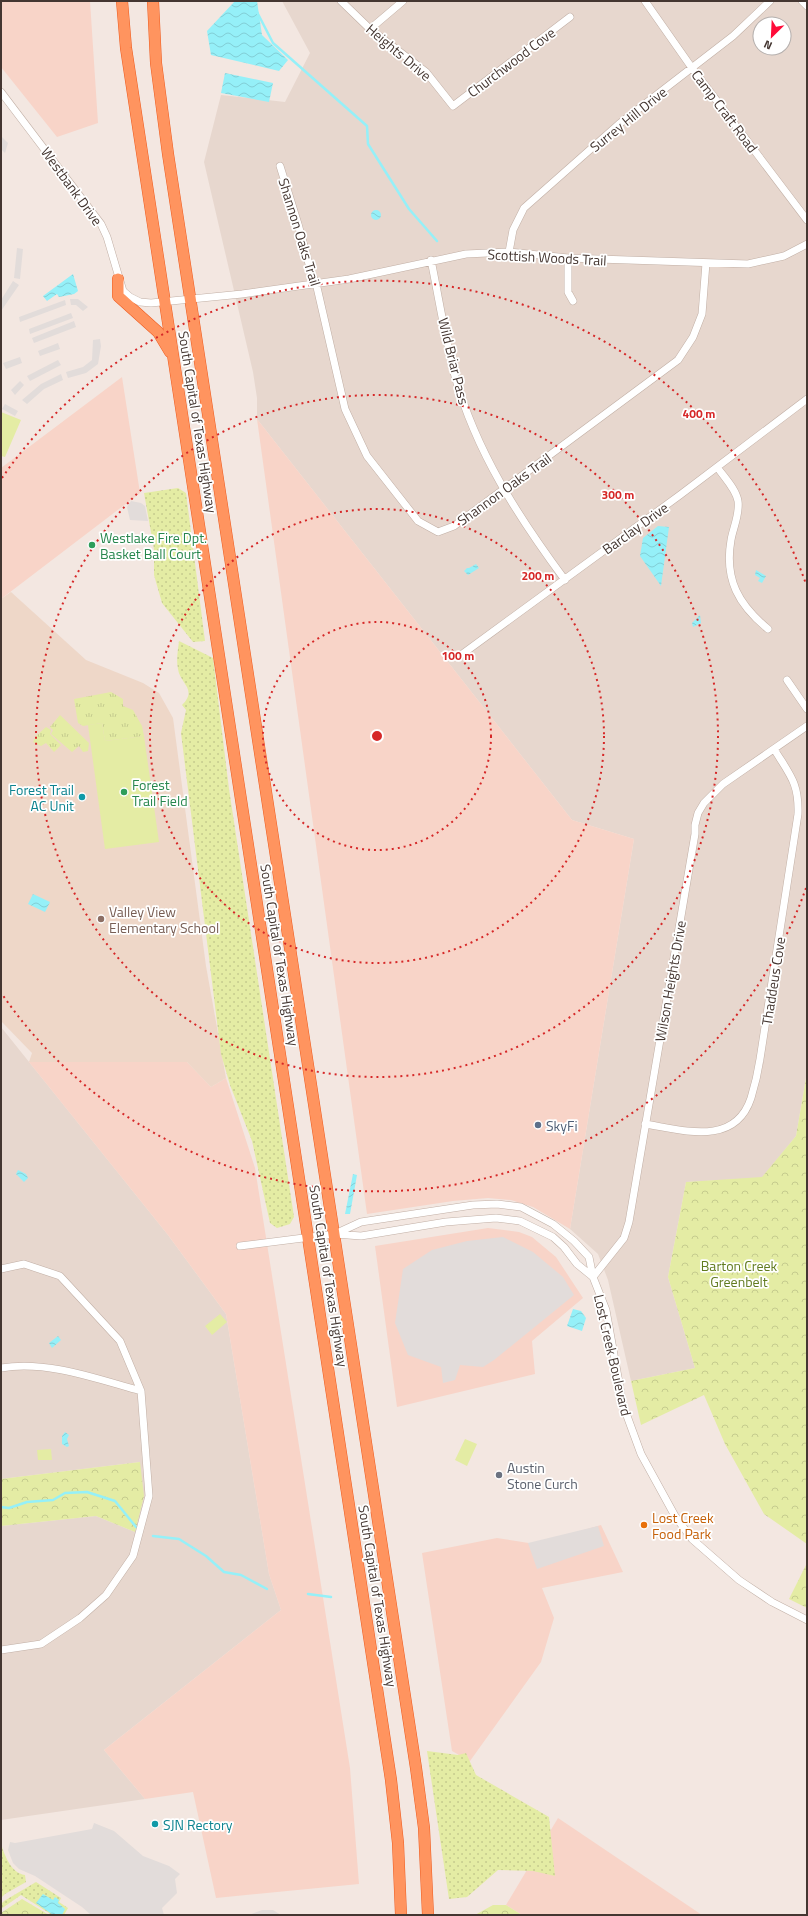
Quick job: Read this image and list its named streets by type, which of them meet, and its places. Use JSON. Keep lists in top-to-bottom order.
{
  "streets": {
    "highway": ["South Capital of Texas Highway"],
    "street": [
      "Heights Drive",
      "Churchwood Cove",
      "Camp Craft Road",
      "Surrey Hill Drive",
      "Westbank Drive",
      "Shannon Oaks Trail",
      "Scottish Woods Trail",
      "Wild Briar Pass",
      "Barclay Drive",
      "Wilson Heights Drive",
      "Thaddeus Cove",
      "Lost Creek Boulevard"
    ]
  },
  "crossings": [
    ["Heights Drive", "Churchwood Cove"],
    ["Camp Craft Road", "Surrey Hill Drive"],
    ["Surrey Hill Drive", "Scottish Woods Trail"],
    ["Westbank Drive", "Scottish Woods Trail"],
    ["Westbank Drive", "South Capital of Texas Highway"],
    ["Shannon Oaks Trail", "Scottish Woods Trail"],
    ["Shannon Oaks Trail", "Wild Briar Pass"],
    ["Scottish Woods Trail", "Wild Briar Pass"],
    ["Scottish Woods Trail", "South Capital of Texas Highway"],
    ["Wild Briar Pass", "Barclay Drive"],
    ["South Capital of Texas Highway", "Lost Creek Boulevard"],
    ["Wilson Heights Drive", "Thaddeus Cove"],
    ["Wilson Heights Drive", "Lost Creek Boulevard"]
  ],
  "parks": ["Barton Creek Greenbelt"],
  "places": [
    "Westlake Fire Dpt. Basket Ball Court",
    "Forest Trail Field",
    "Forest Trail AC Unit",
    "Valley View Elementary School",
    "SkyFi",
    "Austin Stone Curch",
    "Lost Creek Food Park",
    "SJN Rectory"
  ],
  "north": "bottom left",
  "rings": [
    "400 m",
    "300 m",
    "200 m",
    "100 m"
  ]
}
